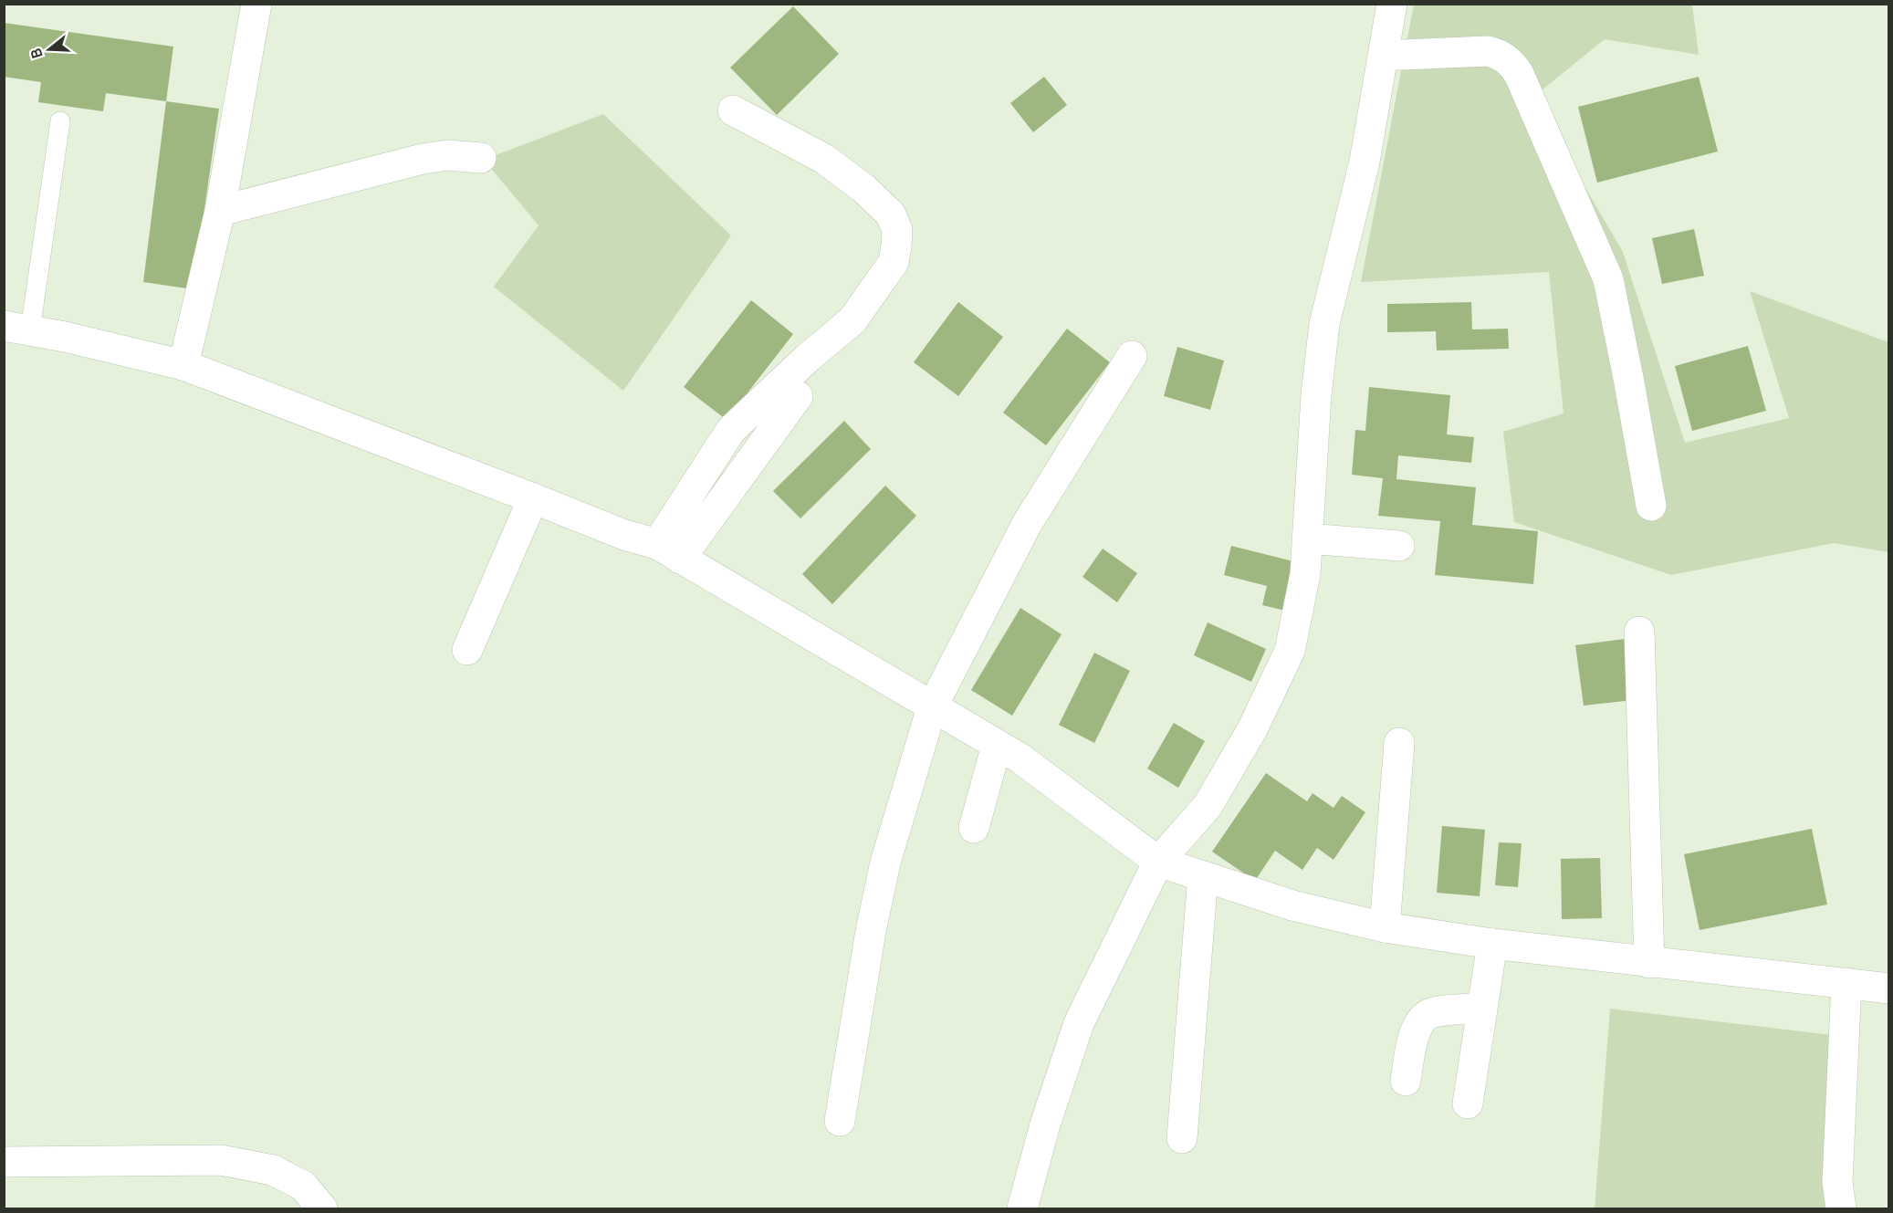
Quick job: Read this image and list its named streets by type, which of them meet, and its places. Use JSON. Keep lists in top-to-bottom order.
{
  "north": "left"
}
